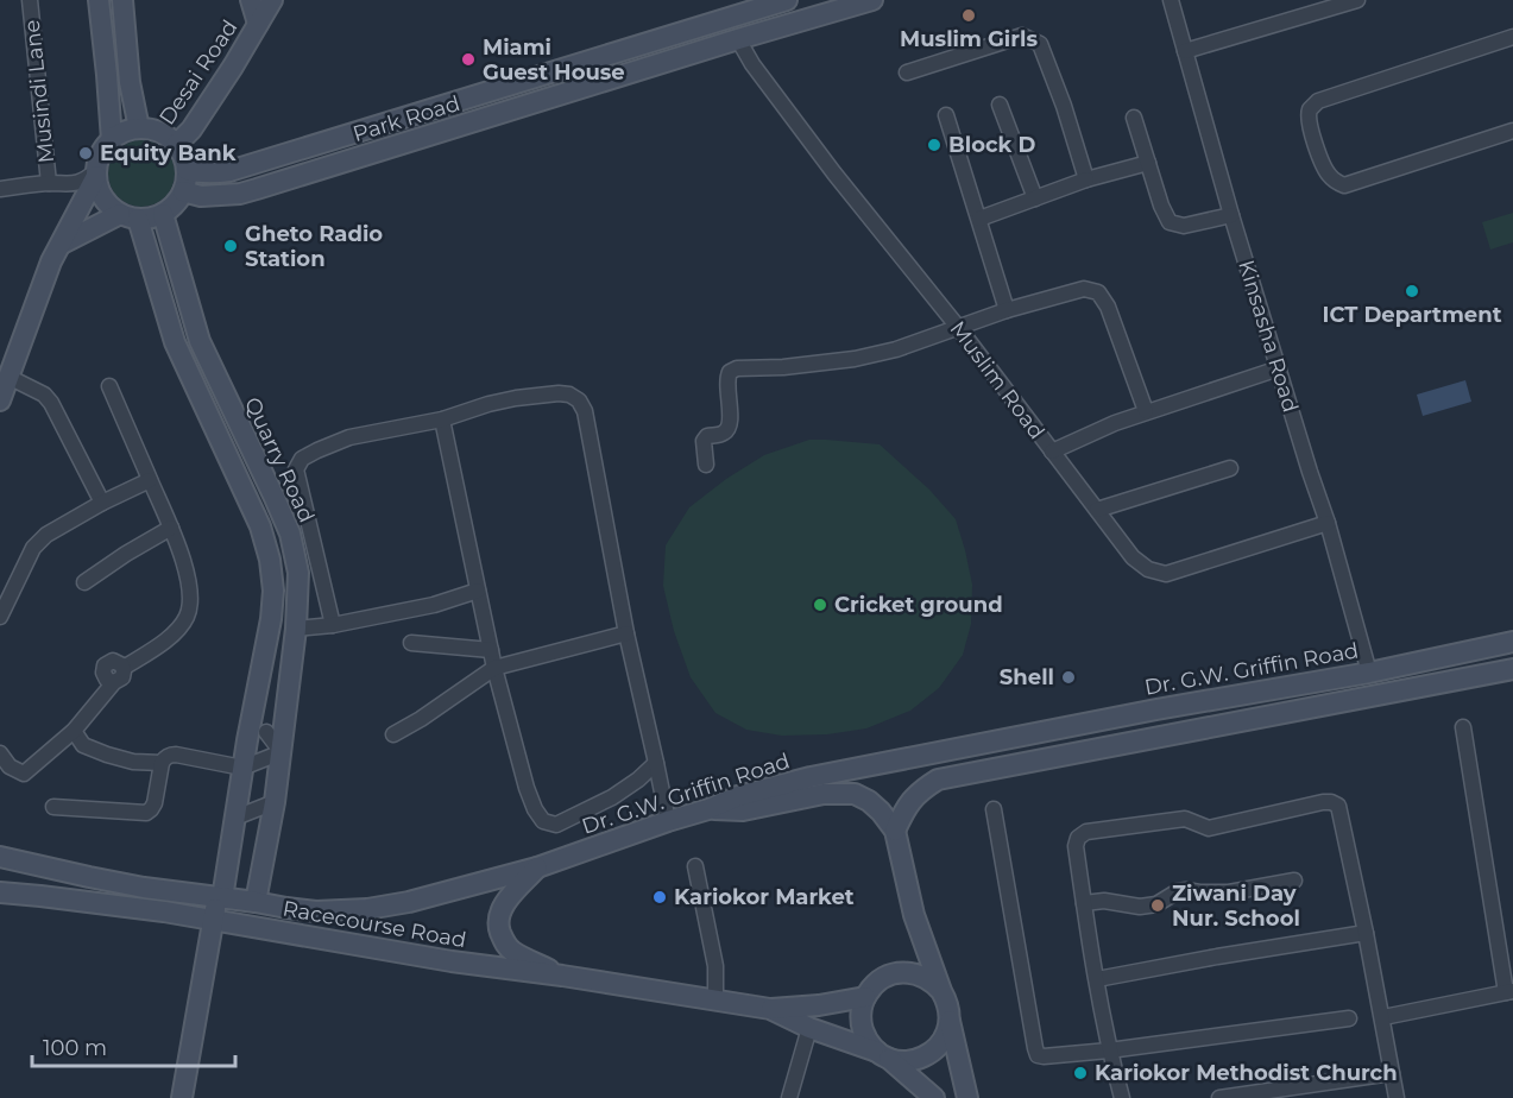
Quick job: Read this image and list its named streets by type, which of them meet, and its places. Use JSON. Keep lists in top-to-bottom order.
{
  "streets": {
    "main road": [
      "Desai Road",
      "Park Road",
      "Quarry Road",
      "Dr. G.W. Griffin Road",
      "Racecourse Road"
    ],
    "street": ["Musindi Lane", "Kinsasha Road", "Muslim Road"]
  },
  "crossings": [
    ["Desai Road", "Park Road"],
    ["Desai Road", "Quarry Road"],
    ["Park Road", "Muslim Road"],
    ["Park Road", "Quarry Road"],
    ["Kinsasha Road", "Muslim Road"],
    ["Kinsasha Road", "Dr. G.W. Griffin Road"],
    ["Quarry Road", "Dr. G.W. Griffin Road"],
    ["Quarry Road", "Racecourse Road"]
  ],
  "places": [
    "Muslim Girls",
    "Miami Guest House",
    "Block D",
    "Equity Bank",
    "Gheto Radio Station",
    "ICT Department",
    "Cricket ground",
    "Shell",
    "Kariokor Market",
    "Ziwani Day Nur. School",
    "Kariokor Methodist Church"
  ],
  "scale_bar": "100 m"
}
